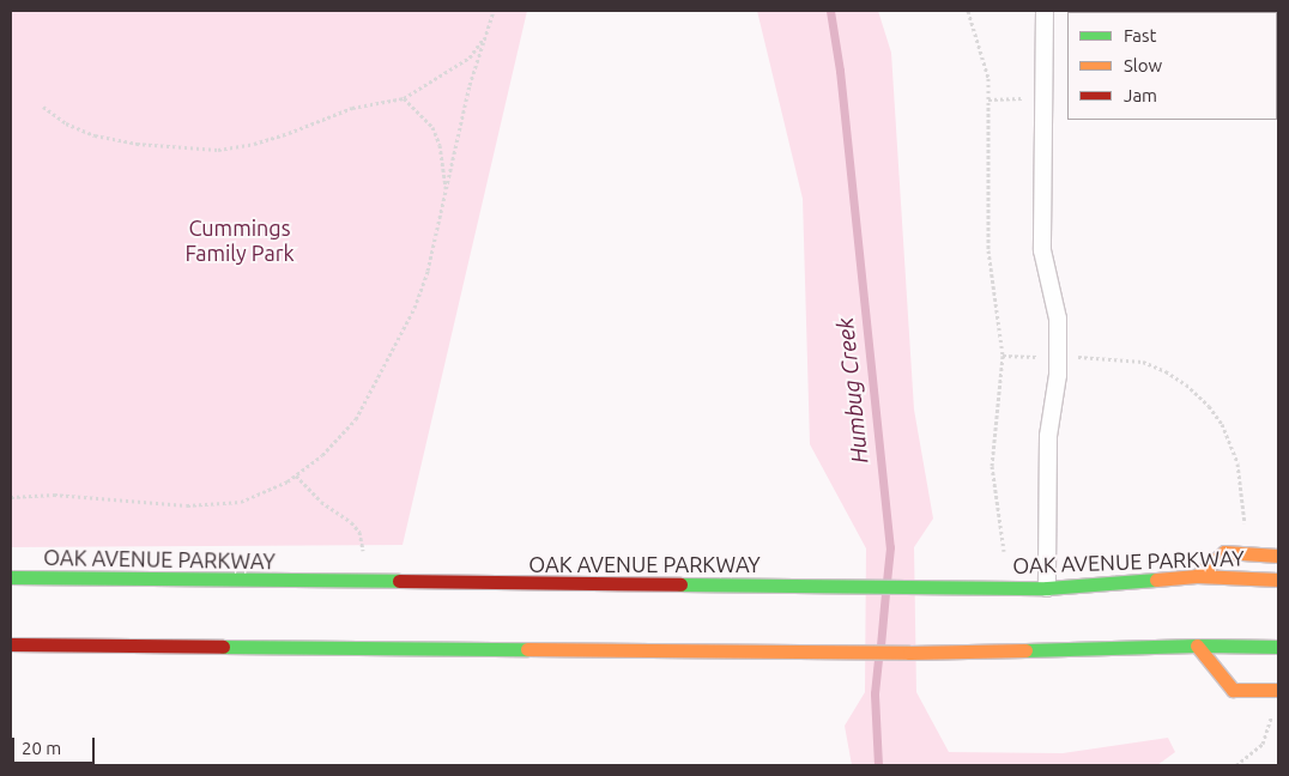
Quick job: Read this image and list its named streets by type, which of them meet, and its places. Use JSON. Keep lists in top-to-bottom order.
{
  "streets": {
    "main road": ["OAK AVENUE PARKWAY"]
  },
  "water": ["Humbug Creek"],
  "parks": ["Cummings Family Park"],
  "legend": ["Fast", "Slow", "Jam"],
  "scale_bar": "20 m"
}
